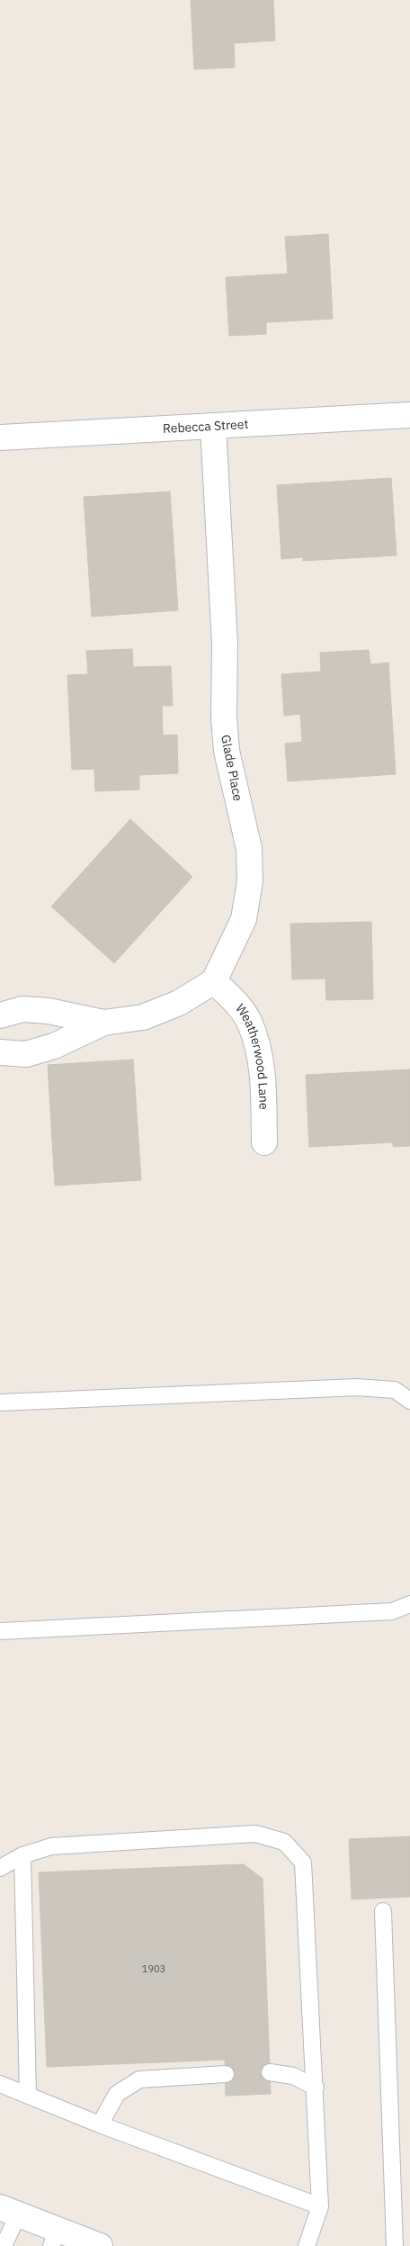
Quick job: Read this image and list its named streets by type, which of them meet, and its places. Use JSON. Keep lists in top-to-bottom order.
{
  "streets": {
    "street": ["Rebecca Street", "Glade Place", "Weatherwood Lane"]
  },
  "crossings": [
    ["Rebecca Street", "Glade Place"],
    ["Glade Place", "Weatherwood Lane"]
  ],
  "house_numbers": ["1903"]
}
